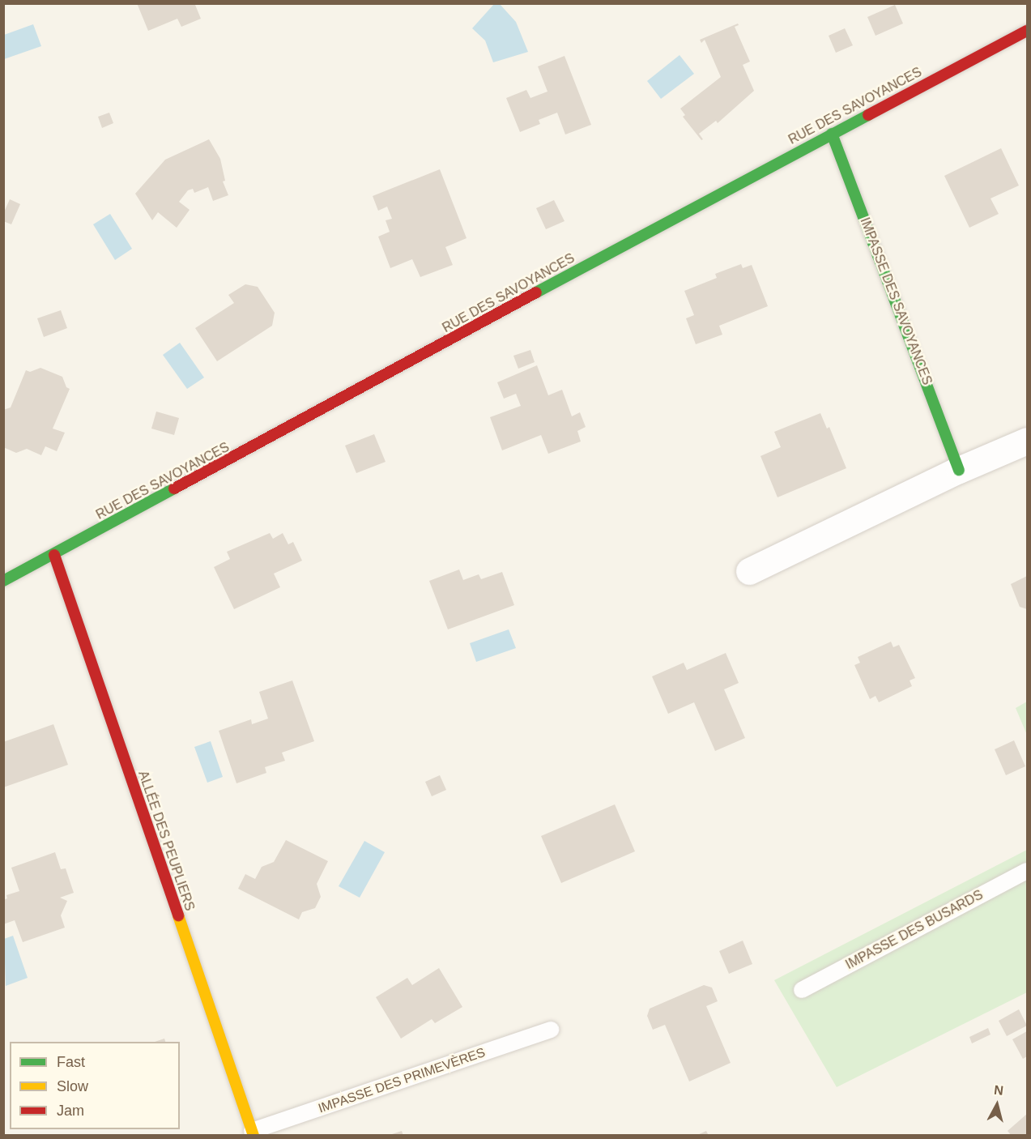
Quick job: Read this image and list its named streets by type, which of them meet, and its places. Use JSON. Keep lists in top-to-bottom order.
{
  "streets": {
    "street": ["RUE DES SAVOYANCES", "IMPASSE DES SAVOYANCES", "ALLÉE DES PEUPLIERS"],
    "lane": ["IMPASSE DES BUSARDS", "IMPASSE DES PRIMEVÈRES"]
  },
  "crossings": [
    ["RUE DES SAVOYANCES", "IMPASSE DES SAVOYANCES"],
    ["RUE DES SAVOYANCES", "ALLÉE DES PEUPLIERS"],
    ["ALLÉE DES PEUPLIERS", "IMPASSE DES PRIMEVÈRES"]
  ],
  "legend": ["Fast", "Slow", "Jam"],
  "north": "top"
}
